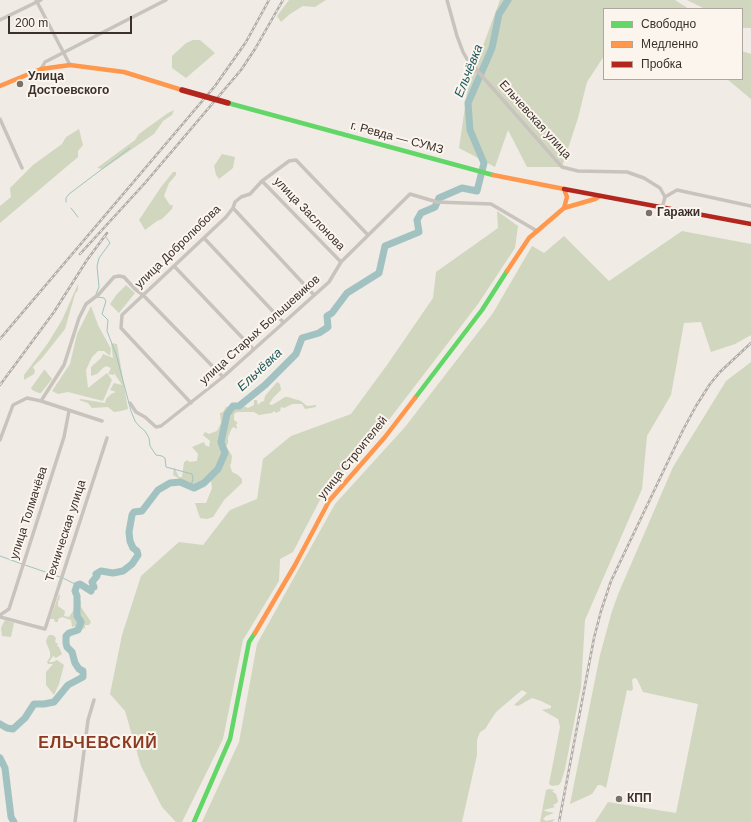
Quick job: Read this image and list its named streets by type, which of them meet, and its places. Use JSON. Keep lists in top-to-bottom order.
{
  "streets": {
    "main road": ["г. Ревда — СУМЗ", "улица Строителей"],
    "street": [
      "Ельчевская улица",
      "улица Заслонова",
      "улица Добролюбова",
      "улица Старых Большевиков",
      "улица Толмачёва",
      "Техническая улица"
    ]
  },
  "crossings": [
    ["г. Ревда — СУМЗ", "улица Строителей"],
    ["улица Заслонова", "улица Добролюбова"],
    ["улица Заслонова", "улица Старых Большевиков"],
    ["улица Добролюбова", "улица Старых Большевиков"],
    ["улица Старых Большевиков", "улица Строителей"],
    ["улица Толмачёва", "Техническая улица"]
  ],
  "districts": ["ЕЛЬЧЕВСКИЙ"],
  "water": ["Ельчёвка"],
  "places": ["Улица Достоевского", "Гаражи", "КПП"],
  "legend": ["Свободно", "Медленно", "Пробка"],
  "scale_bar": "200 m"
}
